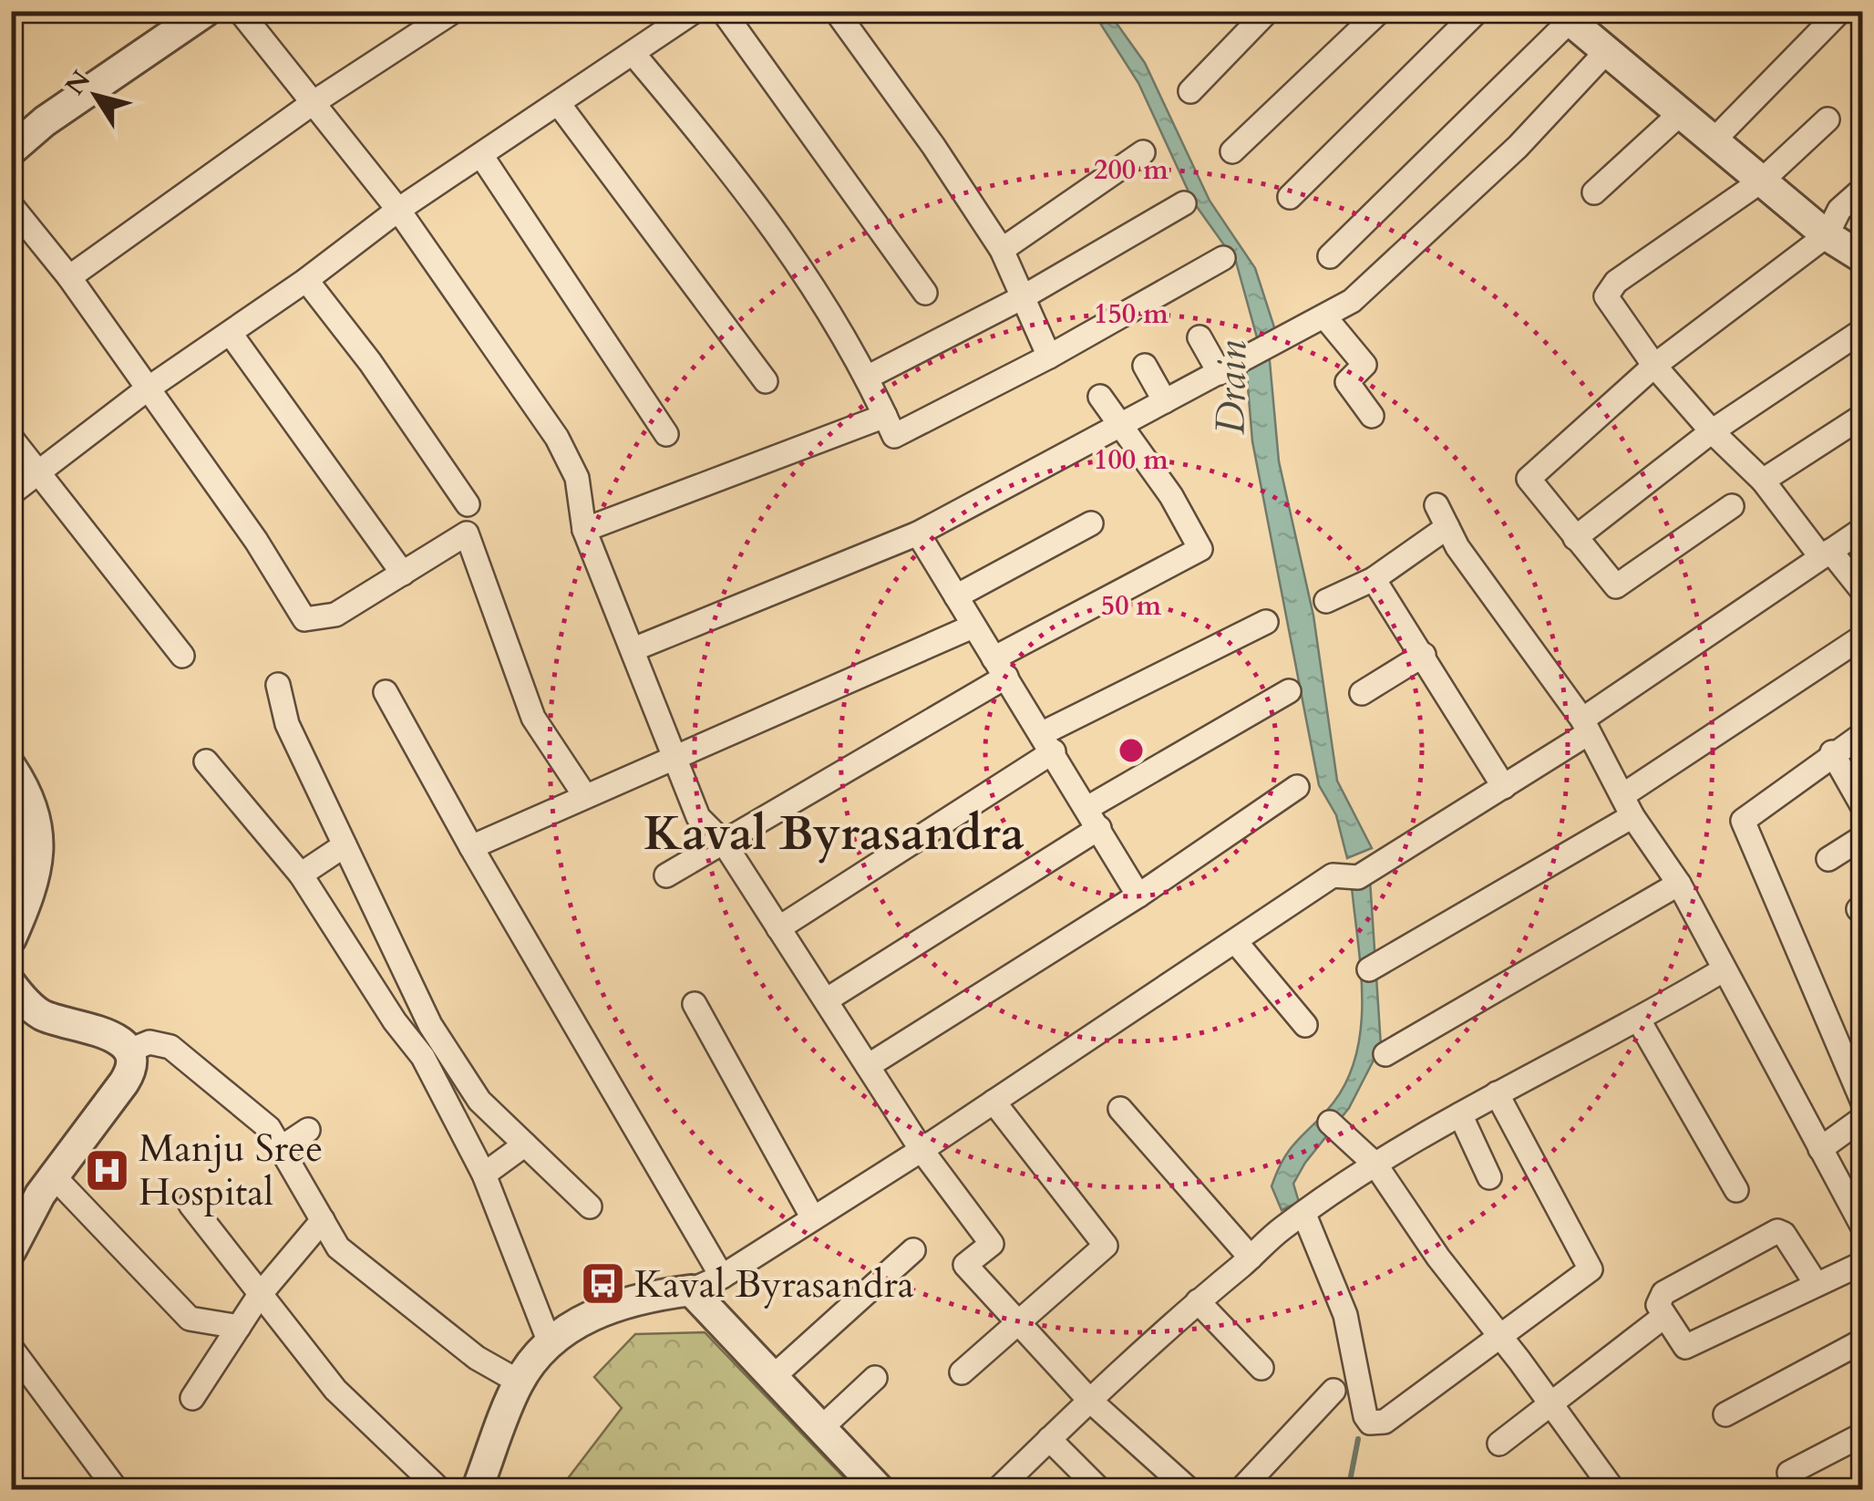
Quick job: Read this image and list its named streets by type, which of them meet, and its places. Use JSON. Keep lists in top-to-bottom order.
{
  "districts": ["Kaval Byrasandra"],
  "water": ["Drain"],
  "places": {
    "hospital": ["Manju Sree Hospital"],
    "bus stop": ["Kaval Byrasandra"]
  },
  "north": "top left",
  "rings": [
    "200 m",
    "150 m",
    "100 m",
    "50 m"
  ]
}
